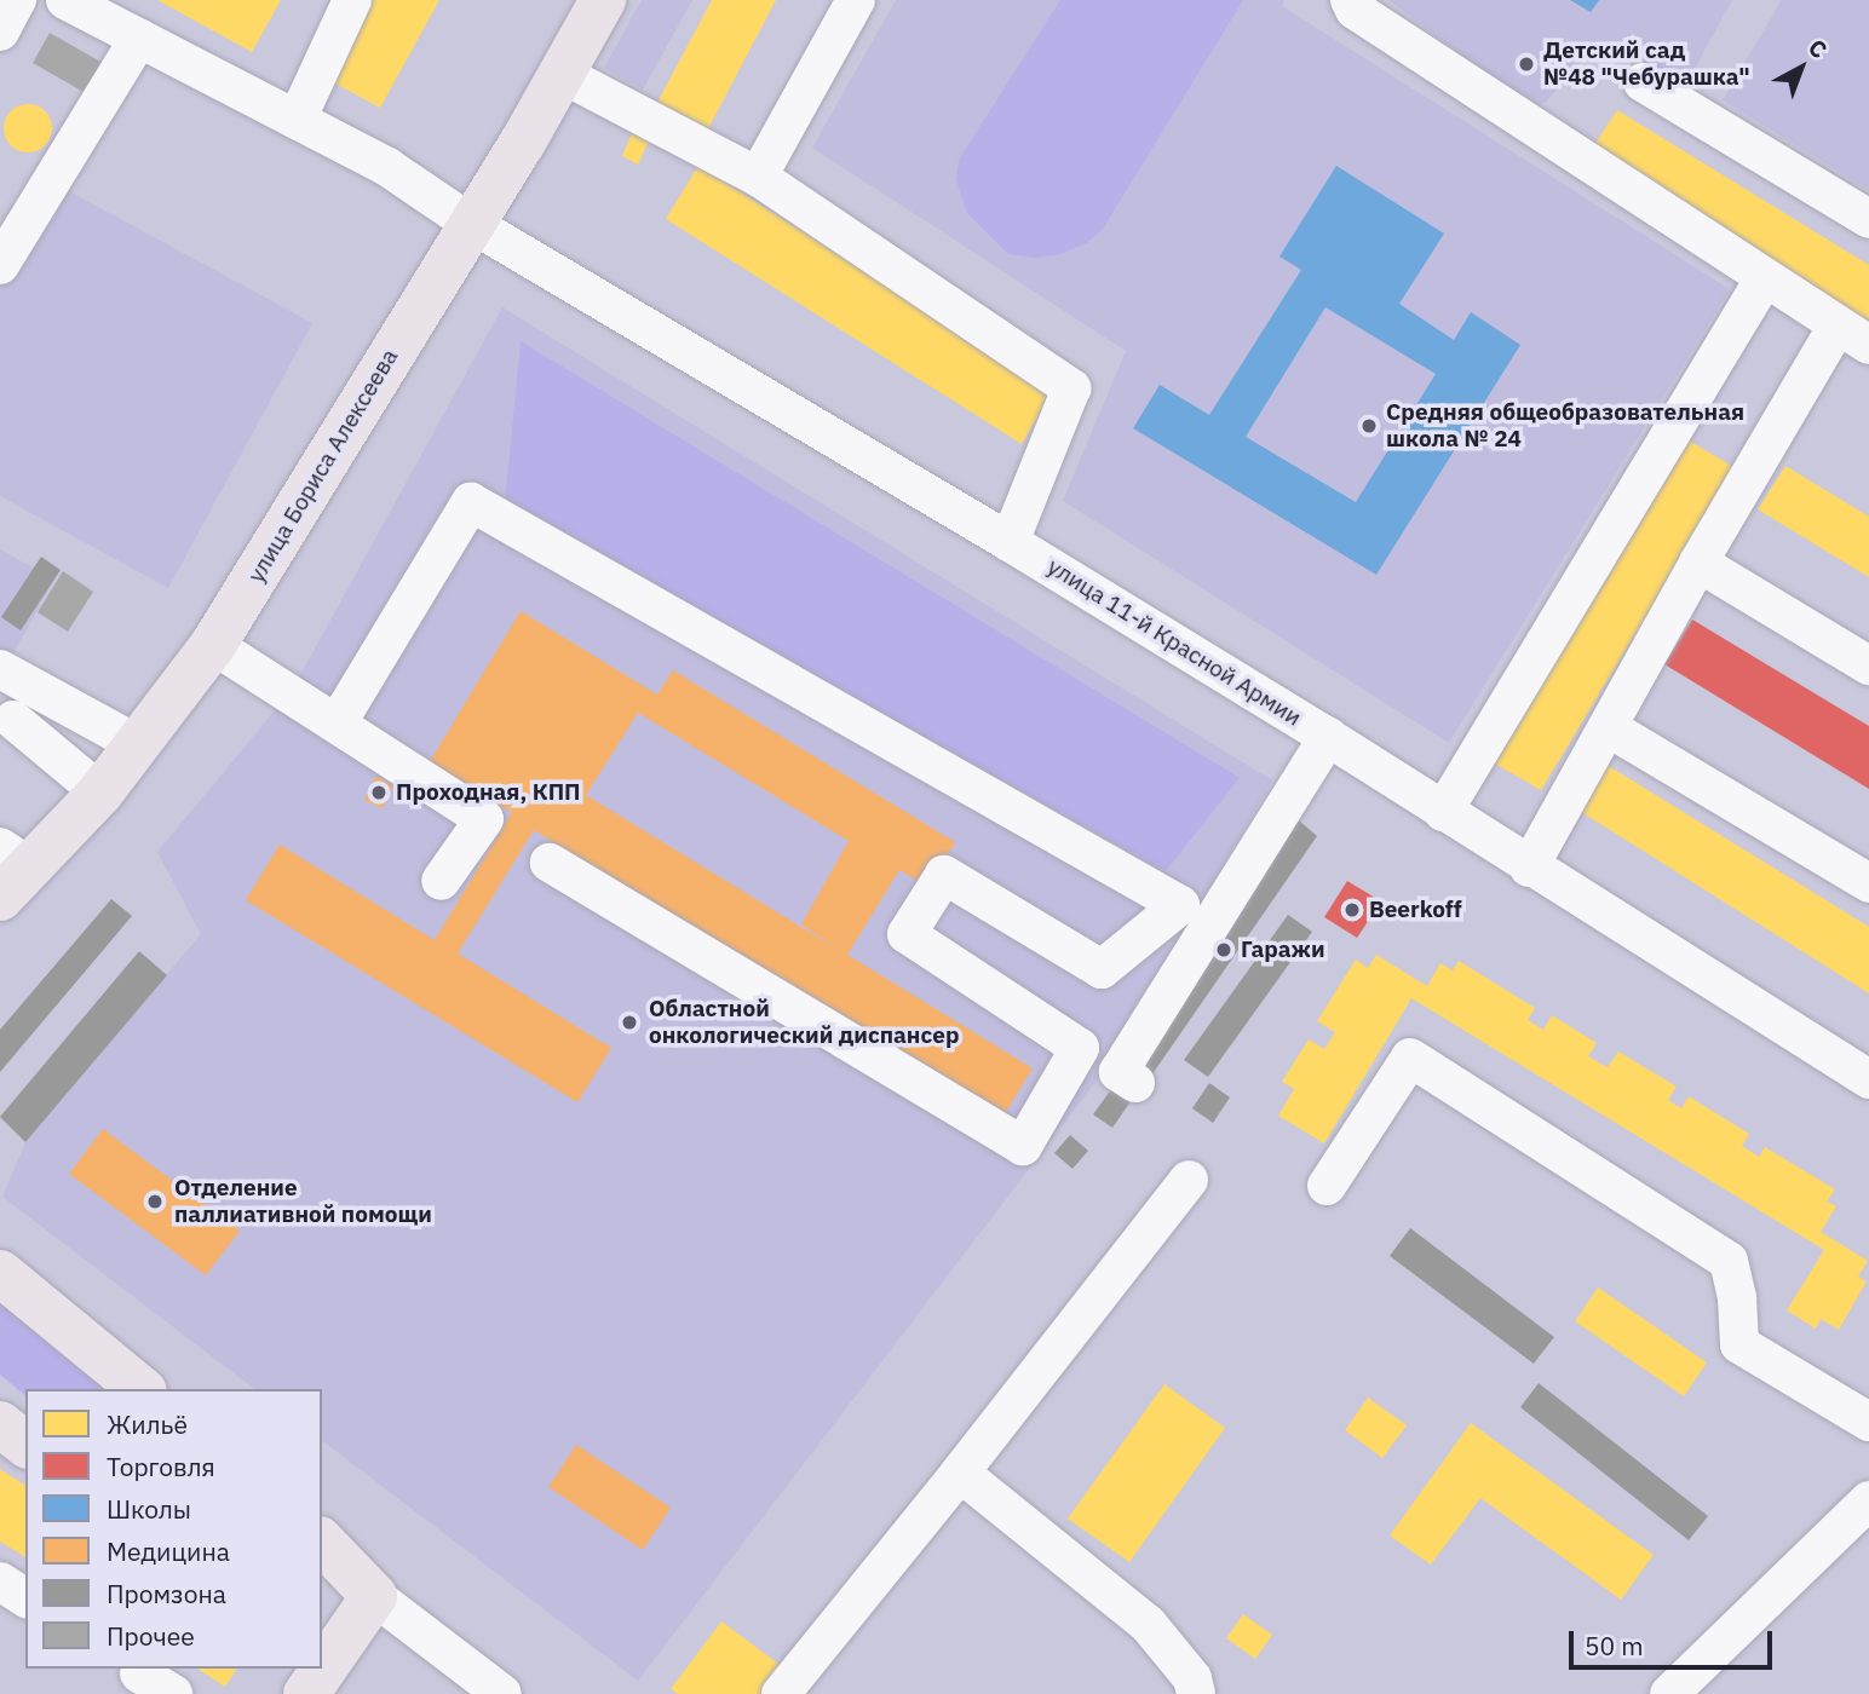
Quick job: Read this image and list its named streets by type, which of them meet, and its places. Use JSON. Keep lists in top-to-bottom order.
{
  "streets": {
    "main road": ["улица Бориса Алексеева"],
    "street": ["улица 11-й Красной Армии"]
  },
  "crossings": [
    ["улица Бориса Алексеева", "улица 11-й Красной Армии"]
  ],
  "places": [
    "Детский сад №48 \"Чебурашка\"",
    "Средняя общеобразовательная школа № 24",
    "Проходная, КПП",
    "Beerkoff",
    "Гаражи",
    "Областной онкологический диспансер",
    "Отделение паллиативной помощи"
  ],
  "legend": [
    "Жильё",
    "Торговля",
    "Школы",
    "Медицина",
    "Промзона",
    "Прочее"
  ],
  "scale_bar": "50 m",
  "north": "top right"
}
